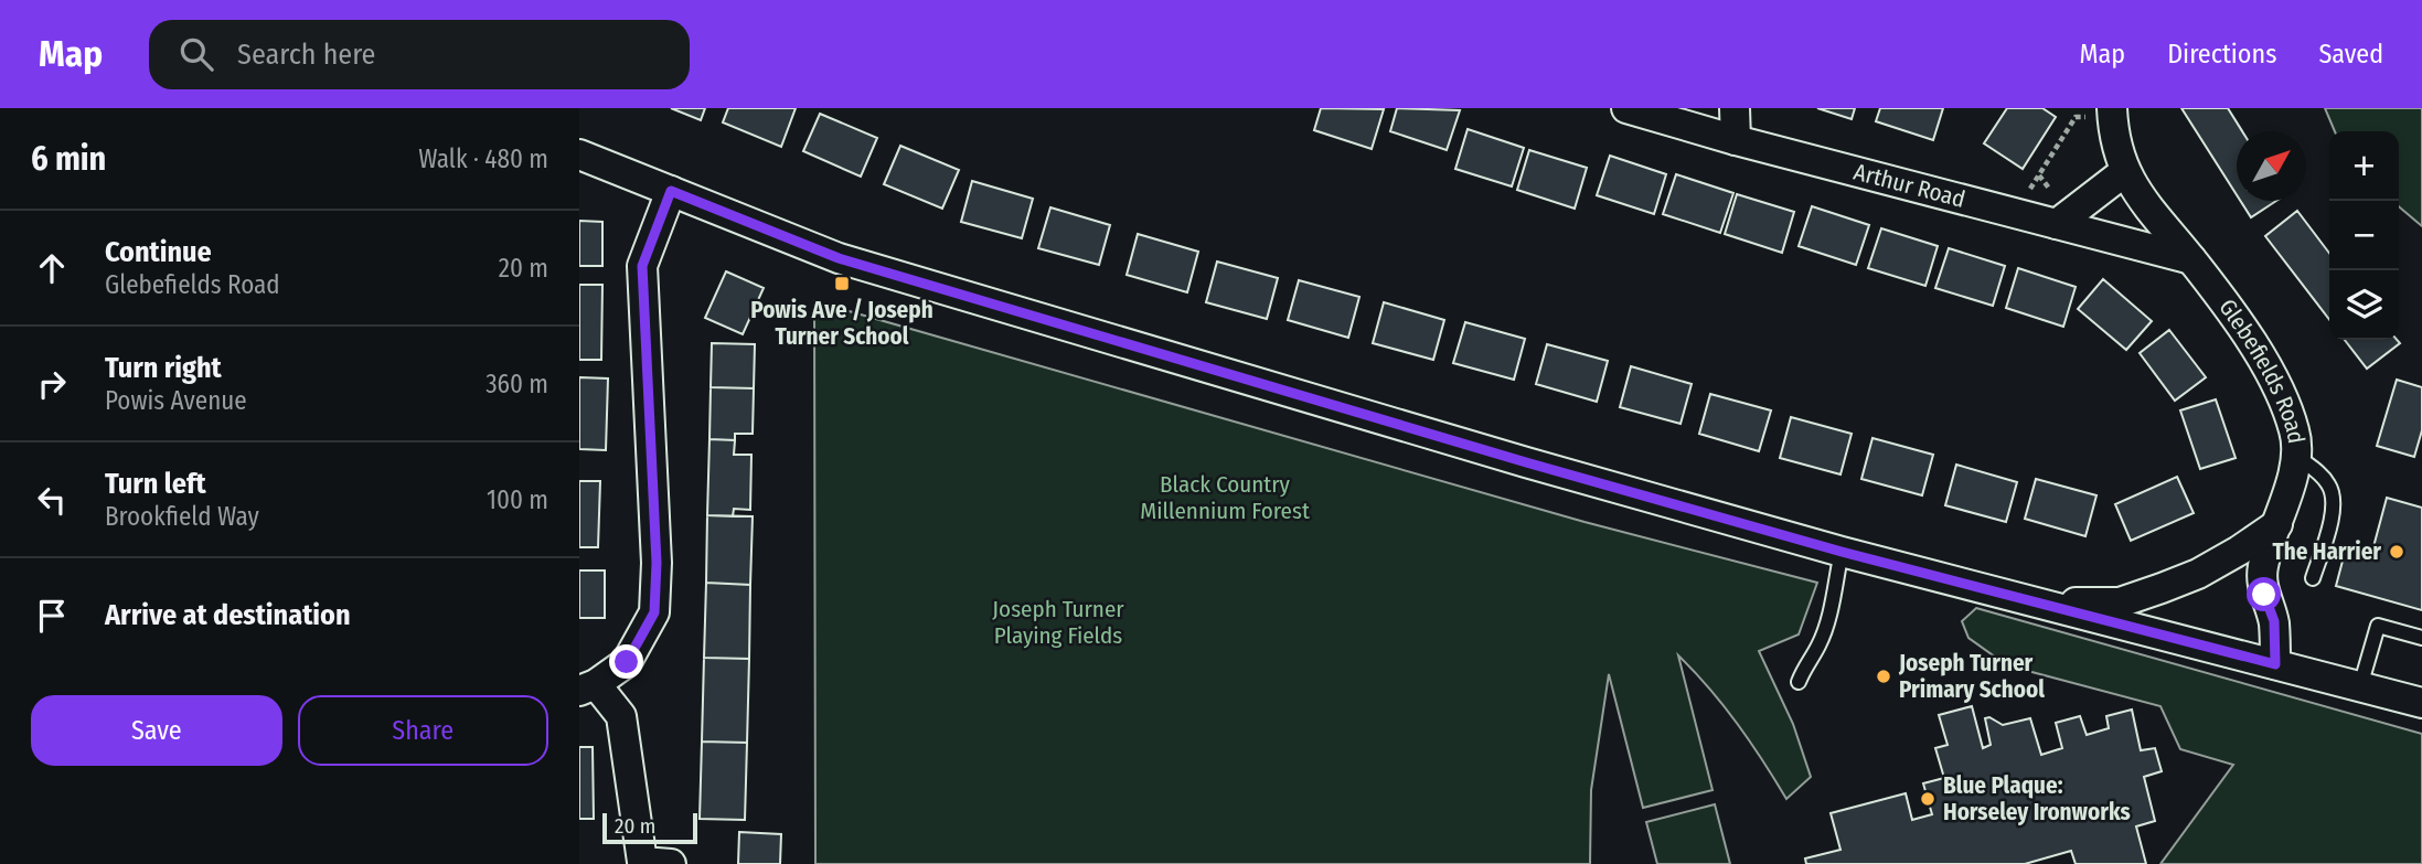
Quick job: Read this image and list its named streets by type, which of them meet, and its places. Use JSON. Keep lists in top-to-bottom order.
{
  "streets": {
    "street": ["Arthur Road", "Glebefields Road"]
  },
  "crossings": [
    ["Arthur Road", "Glebefields Road"]
  ],
  "parks": ["Black Country Millennium Forest", "Joseph Turner Playing Fields"],
  "places": {
    "transit": ["Powis Ave / Joseph Turner School"],
    "other": ["The Harrier", "Joseph Turner Primary School", "Blue Plaque: Horseley Ironworks"]
  },
  "scale_bar": "20 m",
  "north": "top right",
  "page": {
    "header": "Map",
    "search": "Search here",
    "nav": ["Map", "Directions", "Saved"],
    "heading": ["6 min", "Walk · 480 m"],
    "map_buttons": ["+", "−"],
    "list": [
      ["Continue", "Glebefields Road", "20 m"],
      ["Turn right", "Powis Avenue", "360 m"],
      ["Turn left", "Brookfield Way", "100 m"],
      "Arrive at destination"
    ],
    "buttons": ["Save", "Share"],
    "scale": "20 m"
  }
}
